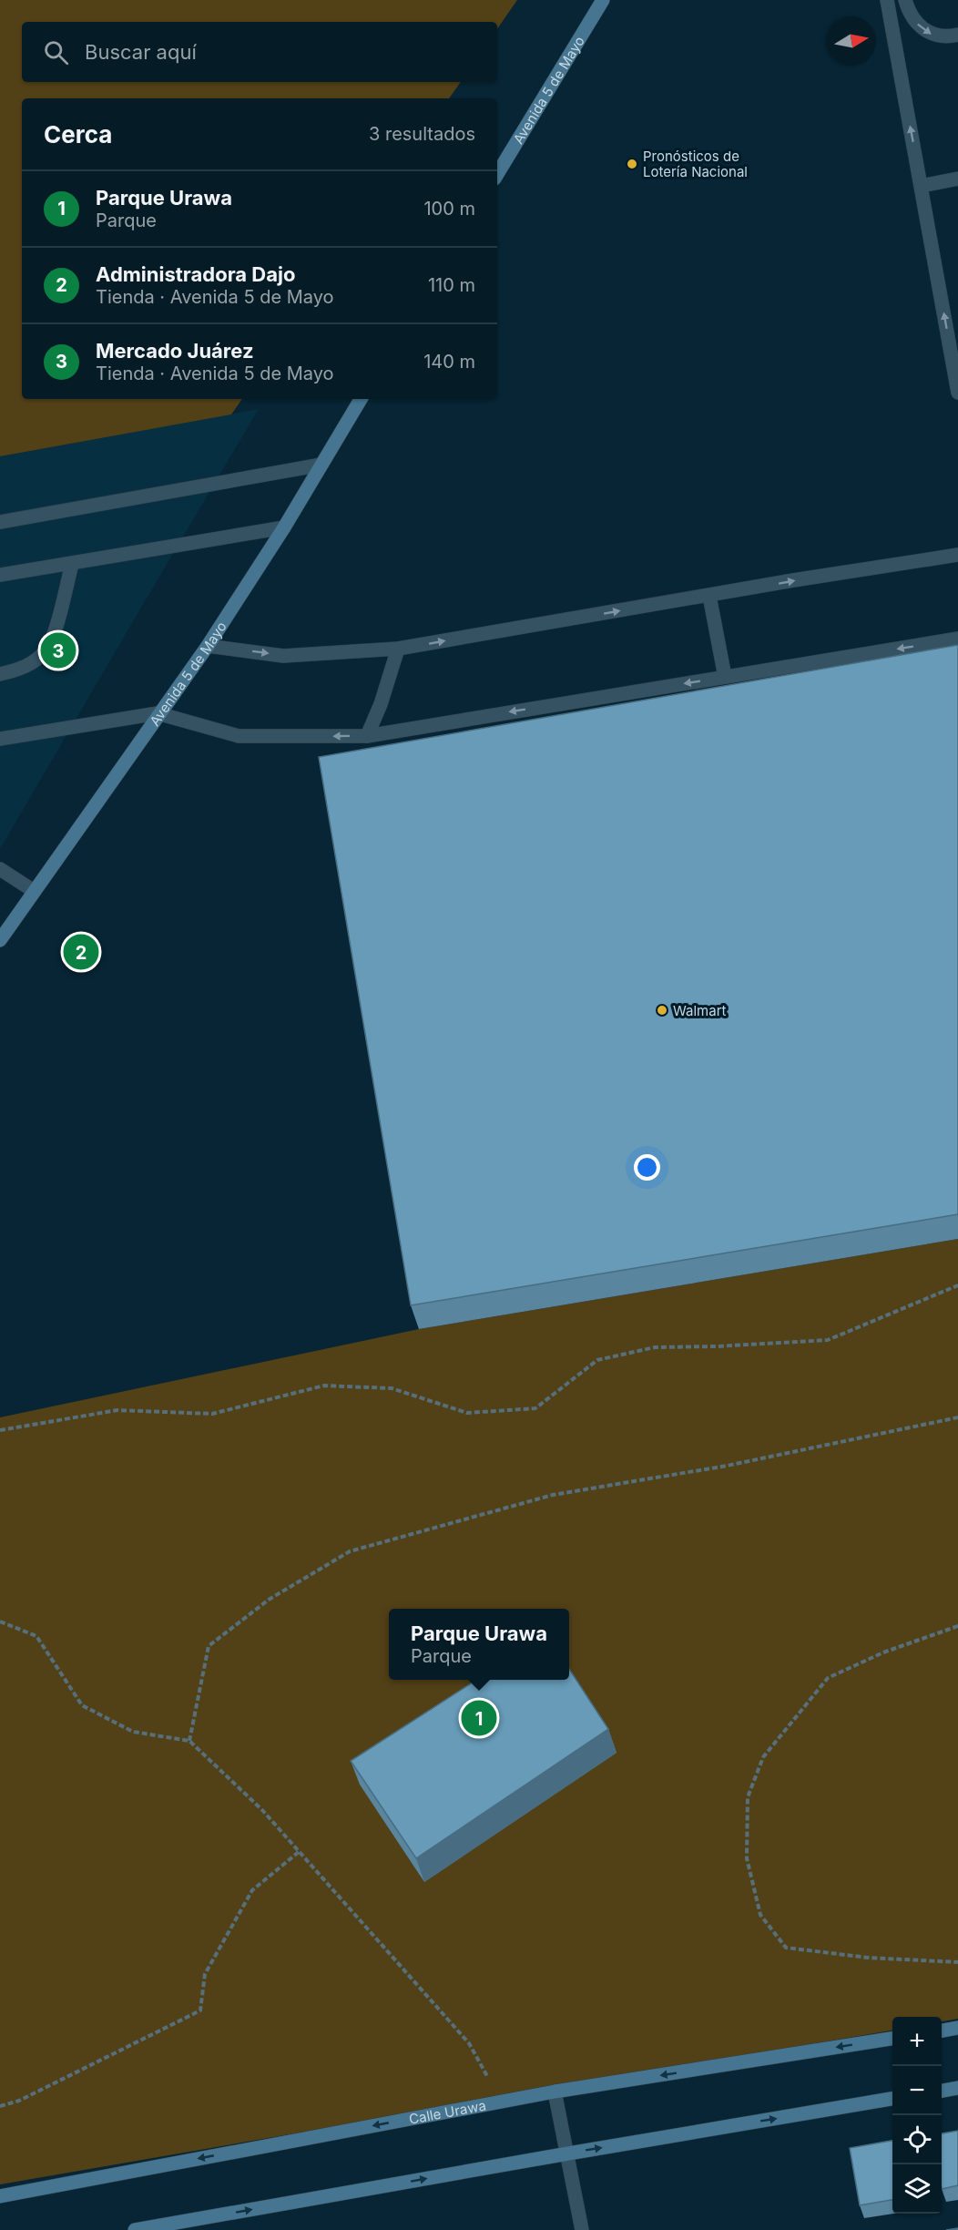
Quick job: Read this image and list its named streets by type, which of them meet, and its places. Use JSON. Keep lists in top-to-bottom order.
{
  "streets": {
    "main road": ["Avenida 5 de Mayo", "Calle Urawa"]
  },
  "places": ["Pronósticos de Lotería Nacional", "Walmart"],
  "north": "right",
  "page": {
    "search": "Buscar aquí",
    "heading": ["Cerca", "3 resultados"],
    "list": [
      {
        "mark": "1",
        "name": "Parque Urawa",
        "note": "Parque",
        "value": "100 m"
      },
      {
        "mark": "2",
        "name": "Administradora Dajo",
        "note": "Tienda · Avenida 5 de Mayo",
        "value": "110 m"
      },
      {
        "mark": "3",
        "name": "Mercado Juárez",
        "note": "Tienda · Avenida 5 de Mayo",
        "value": "140 m"
      }
    ],
    "pins": ["3", "2", "1"],
    "popup": ["Parque Urawa", "Parque"],
    "map_buttons": ["+", "−"]
  }
}
